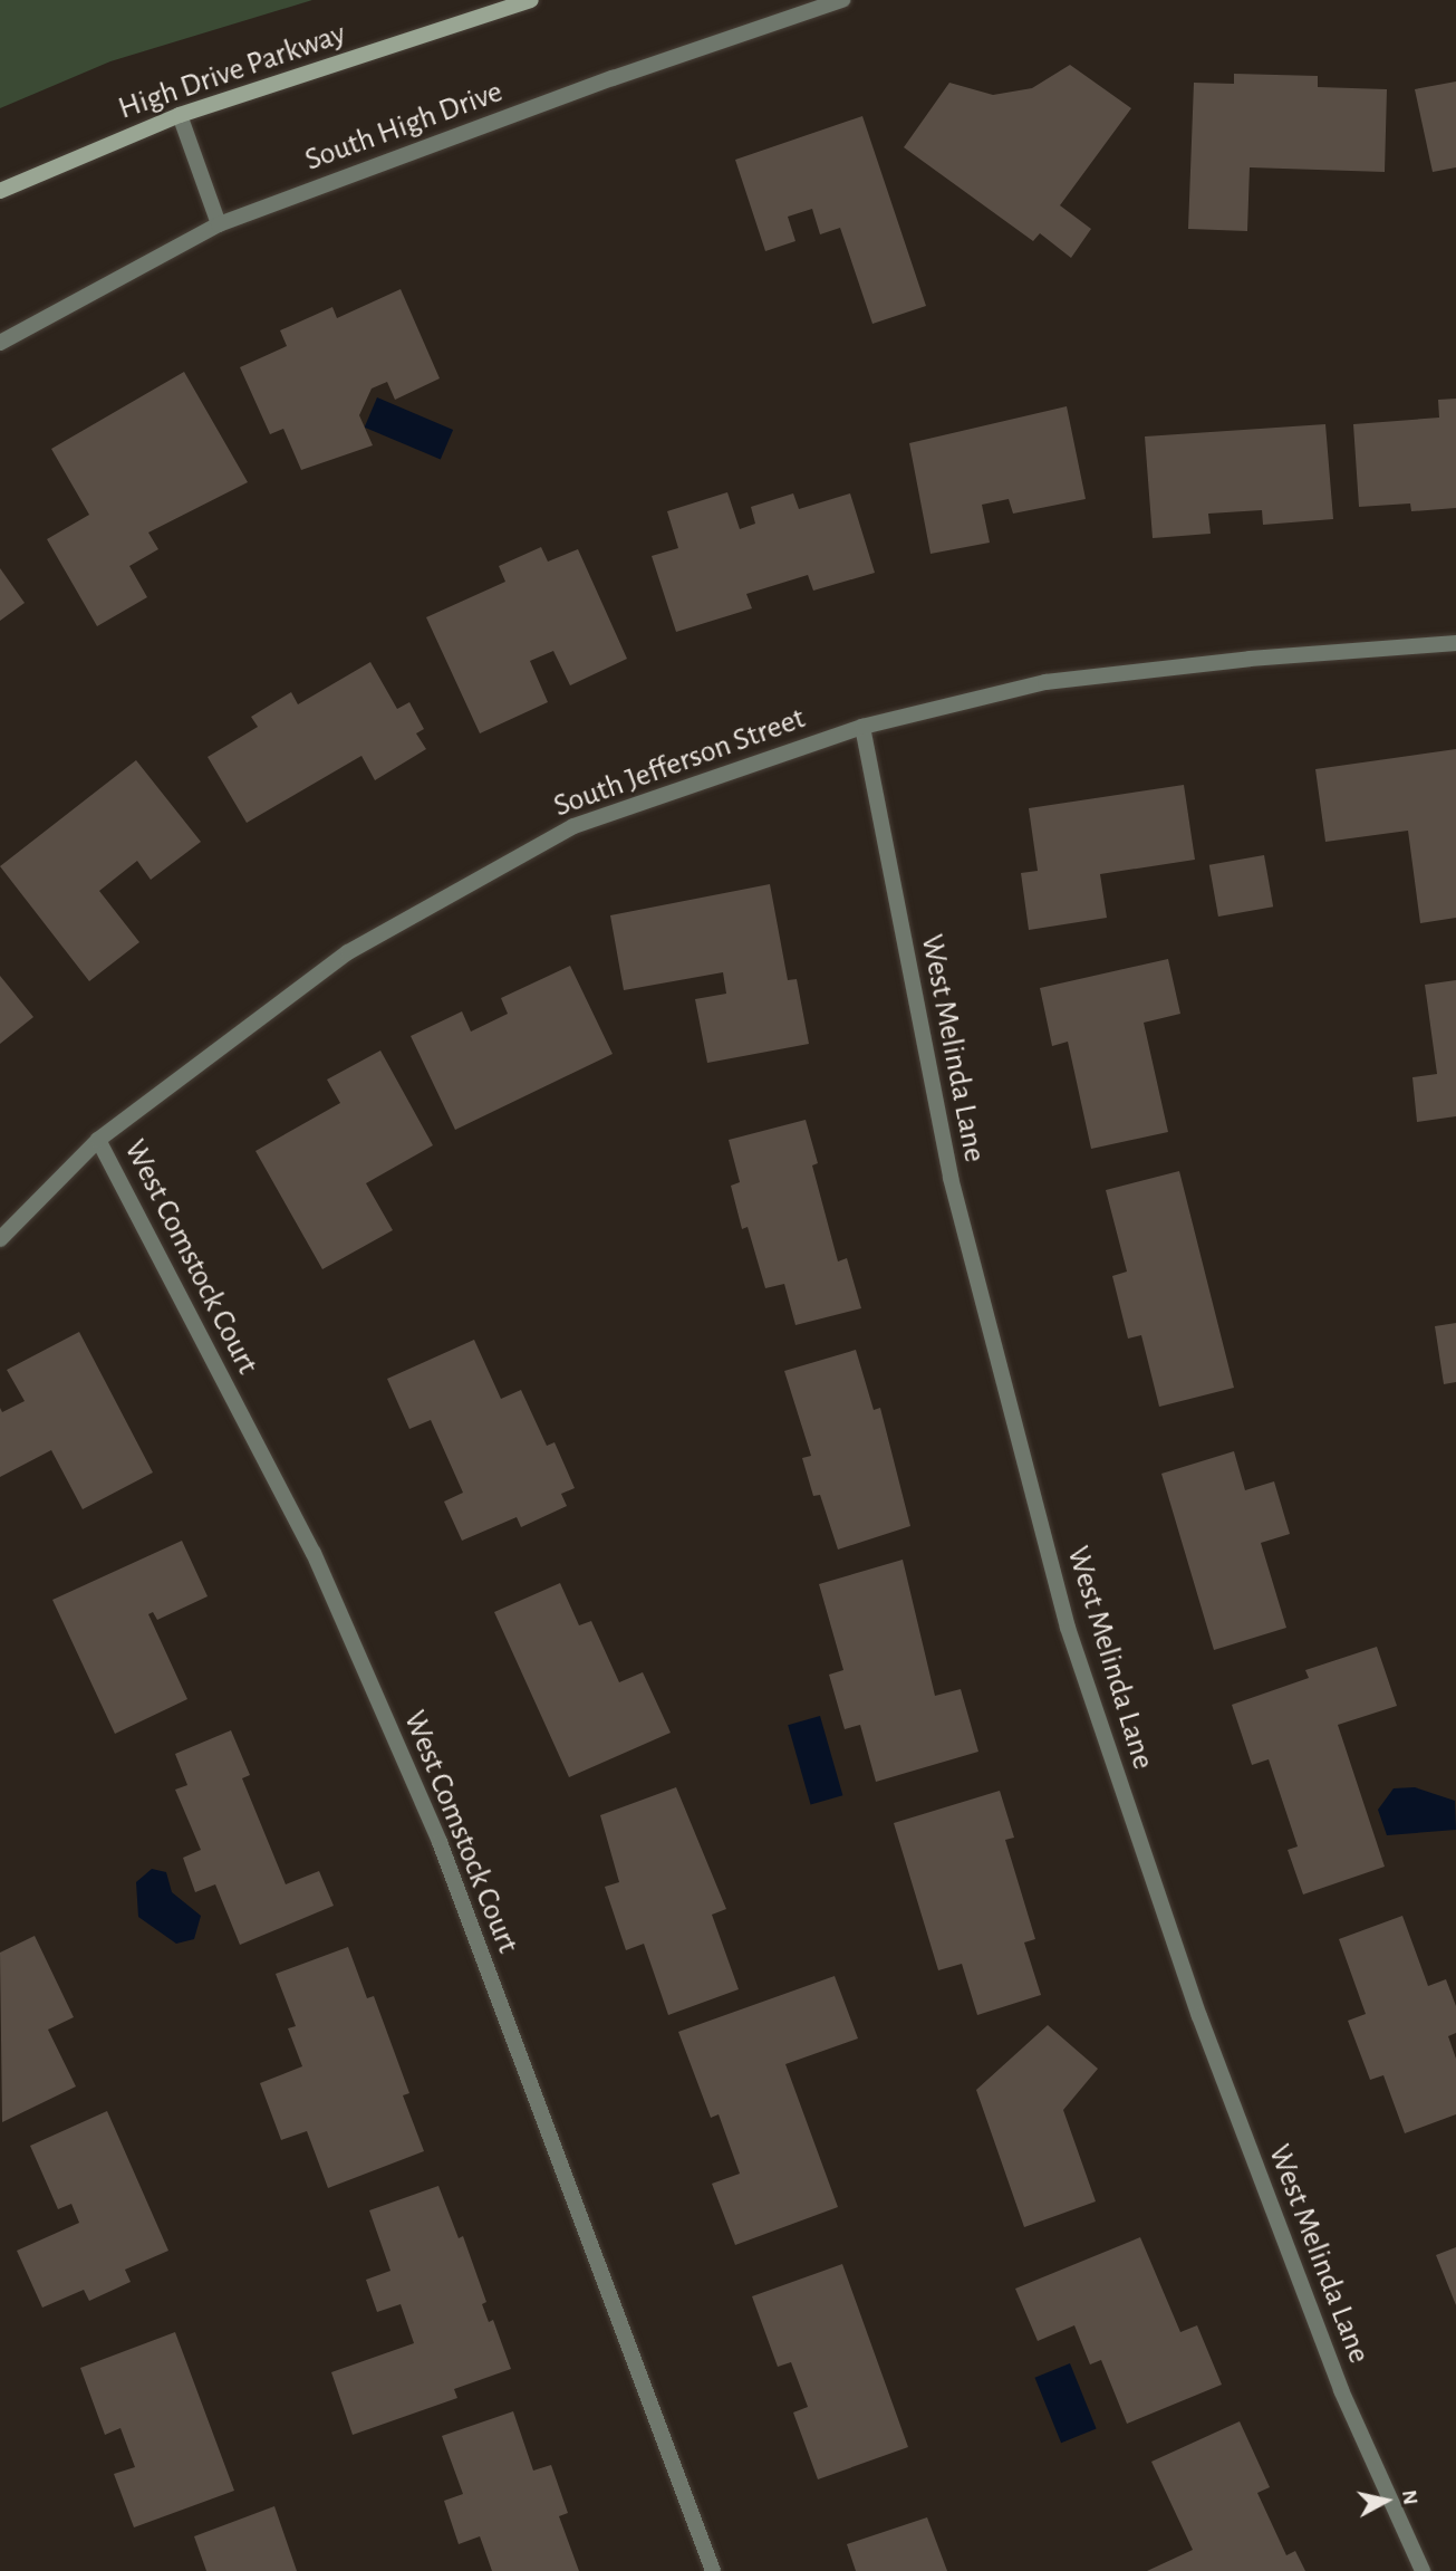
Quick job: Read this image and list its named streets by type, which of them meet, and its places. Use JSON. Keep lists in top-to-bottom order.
{
  "streets": {
    "main road": ["High Drive Parkway"],
    "street": [
      "South High Drive",
      "South Jefferson Street",
      "West Melinda Lane",
      "West Comstock Court"
    ]
  },
  "crossings": [
    ["South Jefferson Street", "West Melinda Lane"],
    ["South Jefferson Street", "West Comstock Court"]
  ],
  "north": "right"
}
